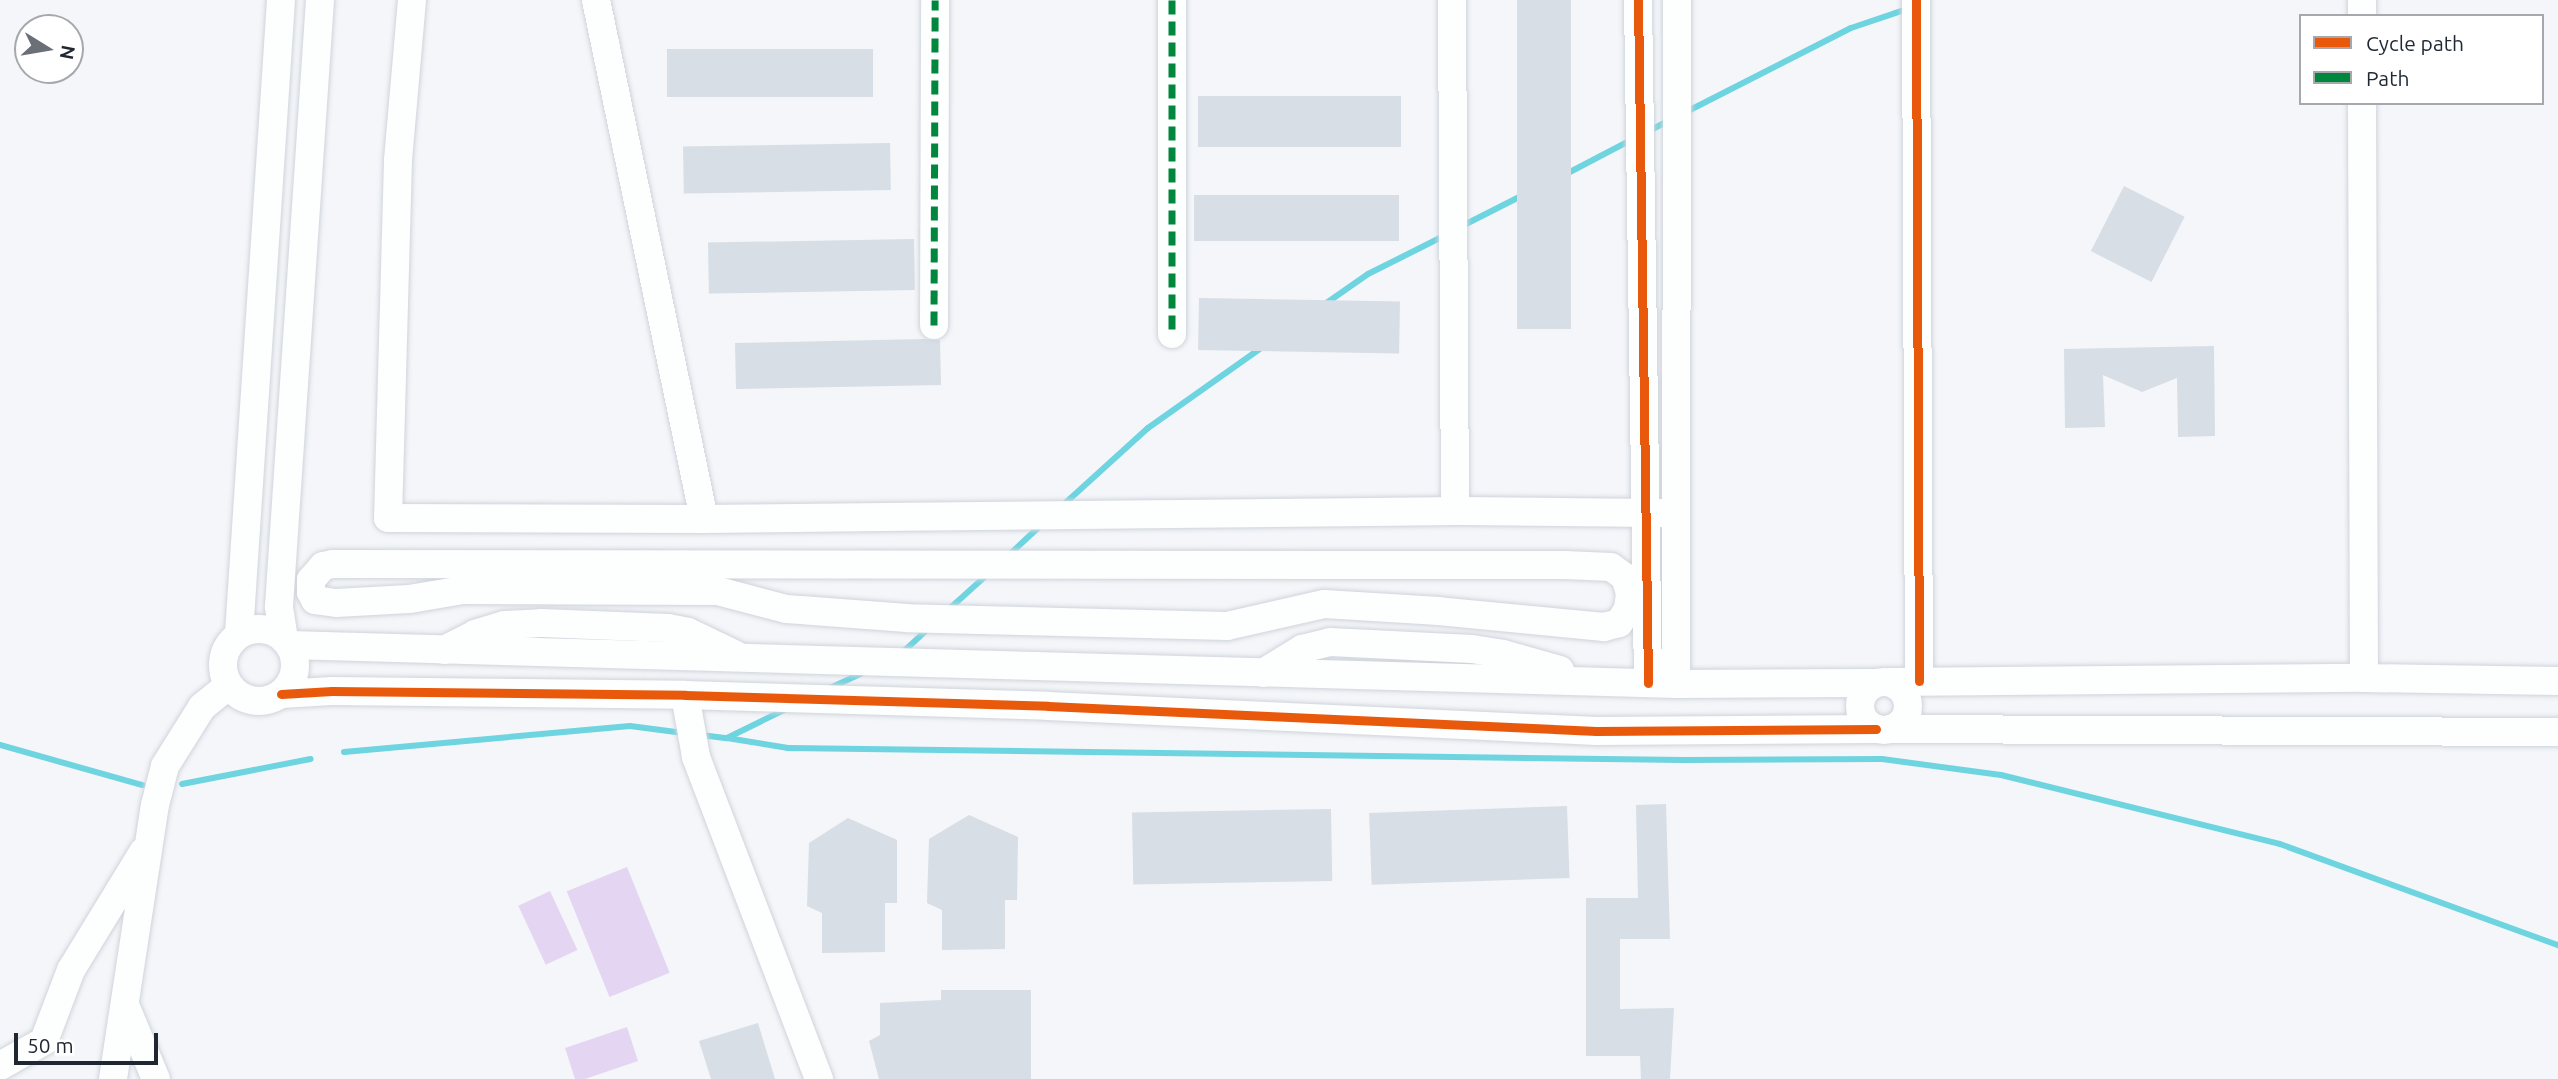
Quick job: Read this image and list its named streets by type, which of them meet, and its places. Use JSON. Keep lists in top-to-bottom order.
{
  "legend": ["Cycle path", "Path"],
  "scale_bar": "50 m",
  "north": "right"
}
